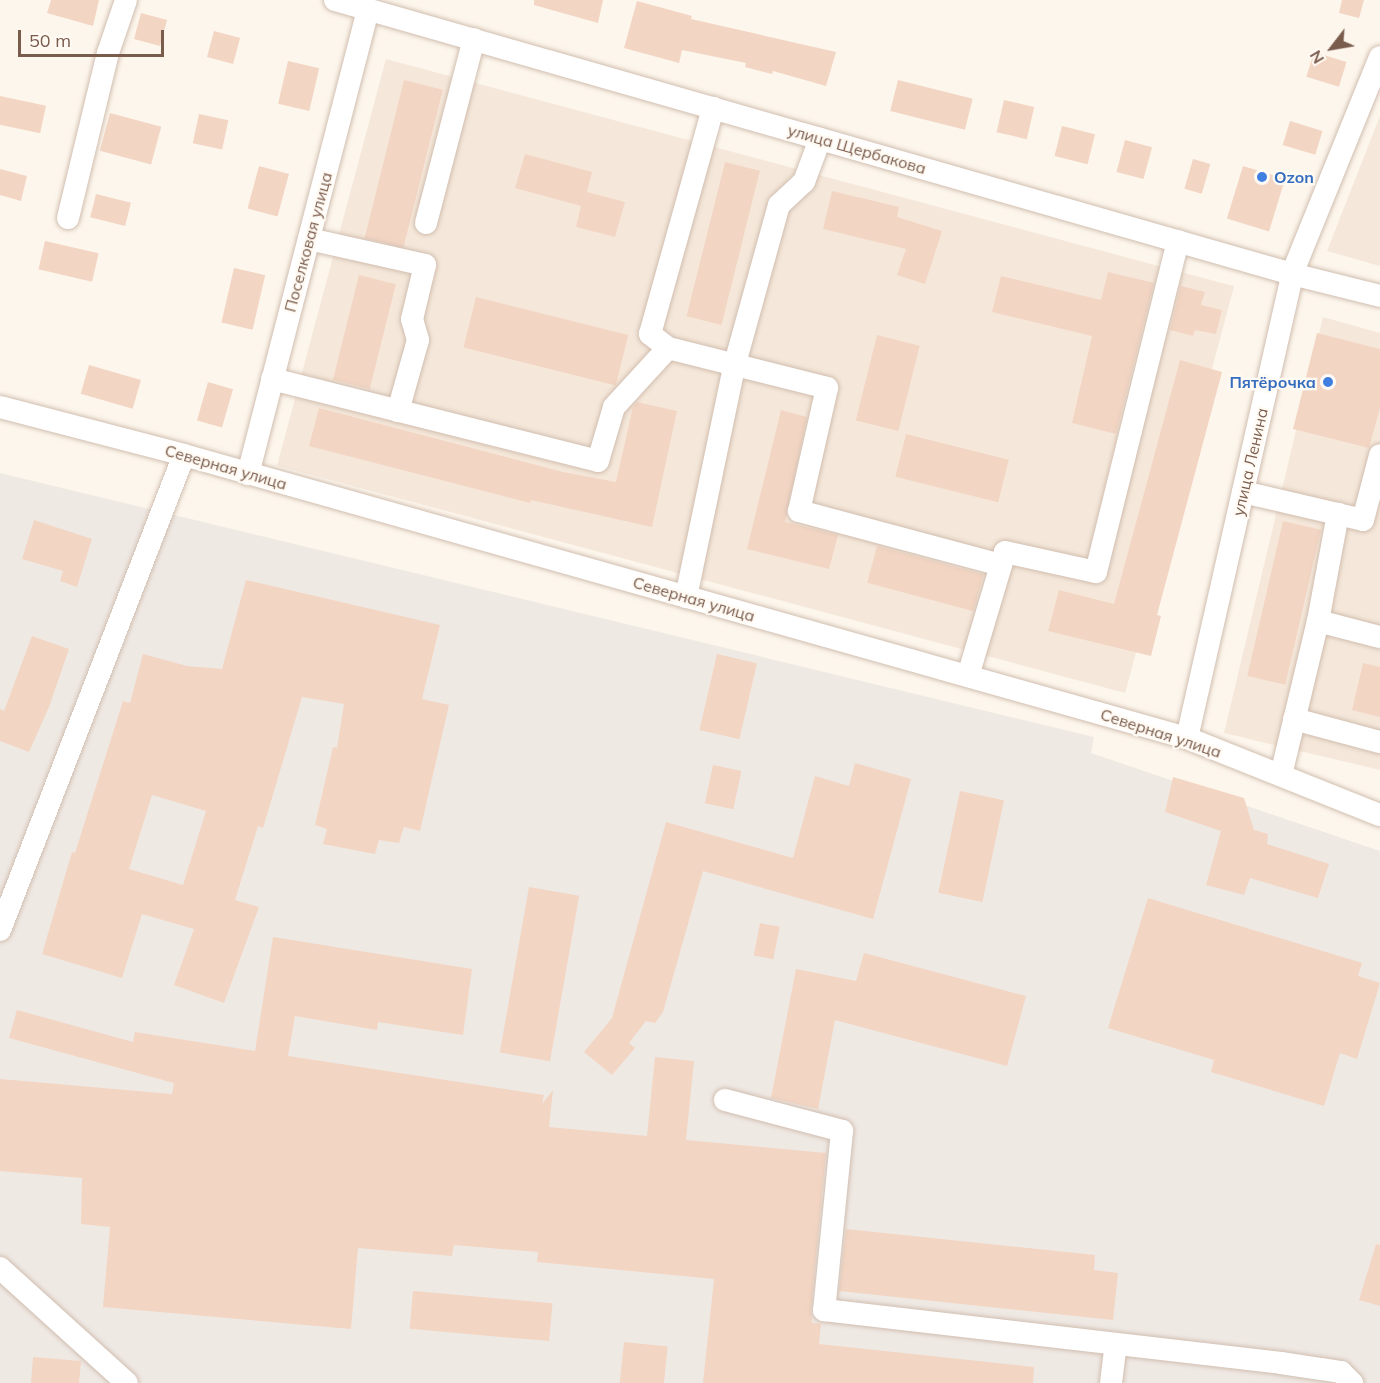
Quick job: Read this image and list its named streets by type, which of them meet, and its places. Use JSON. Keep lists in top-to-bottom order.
{
  "streets": {
    "street": [
      "улица Щербакова",
      "Поселковая улица",
      "улица Ленина",
      "Северная улица"
    ]
  },
  "crossings": [
    ["улица Щербакова", "Поселковая улица"],
    ["улица Щербакова", "улица Ленина"],
    ["Поселковая улица", "Северная улица"],
    ["улица Ленина", "Северная улица"]
  ],
  "places": ["Ozon", "Пятёрочка"],
  "scale_bar": "50 m",
  "north": "bottom left"
}
